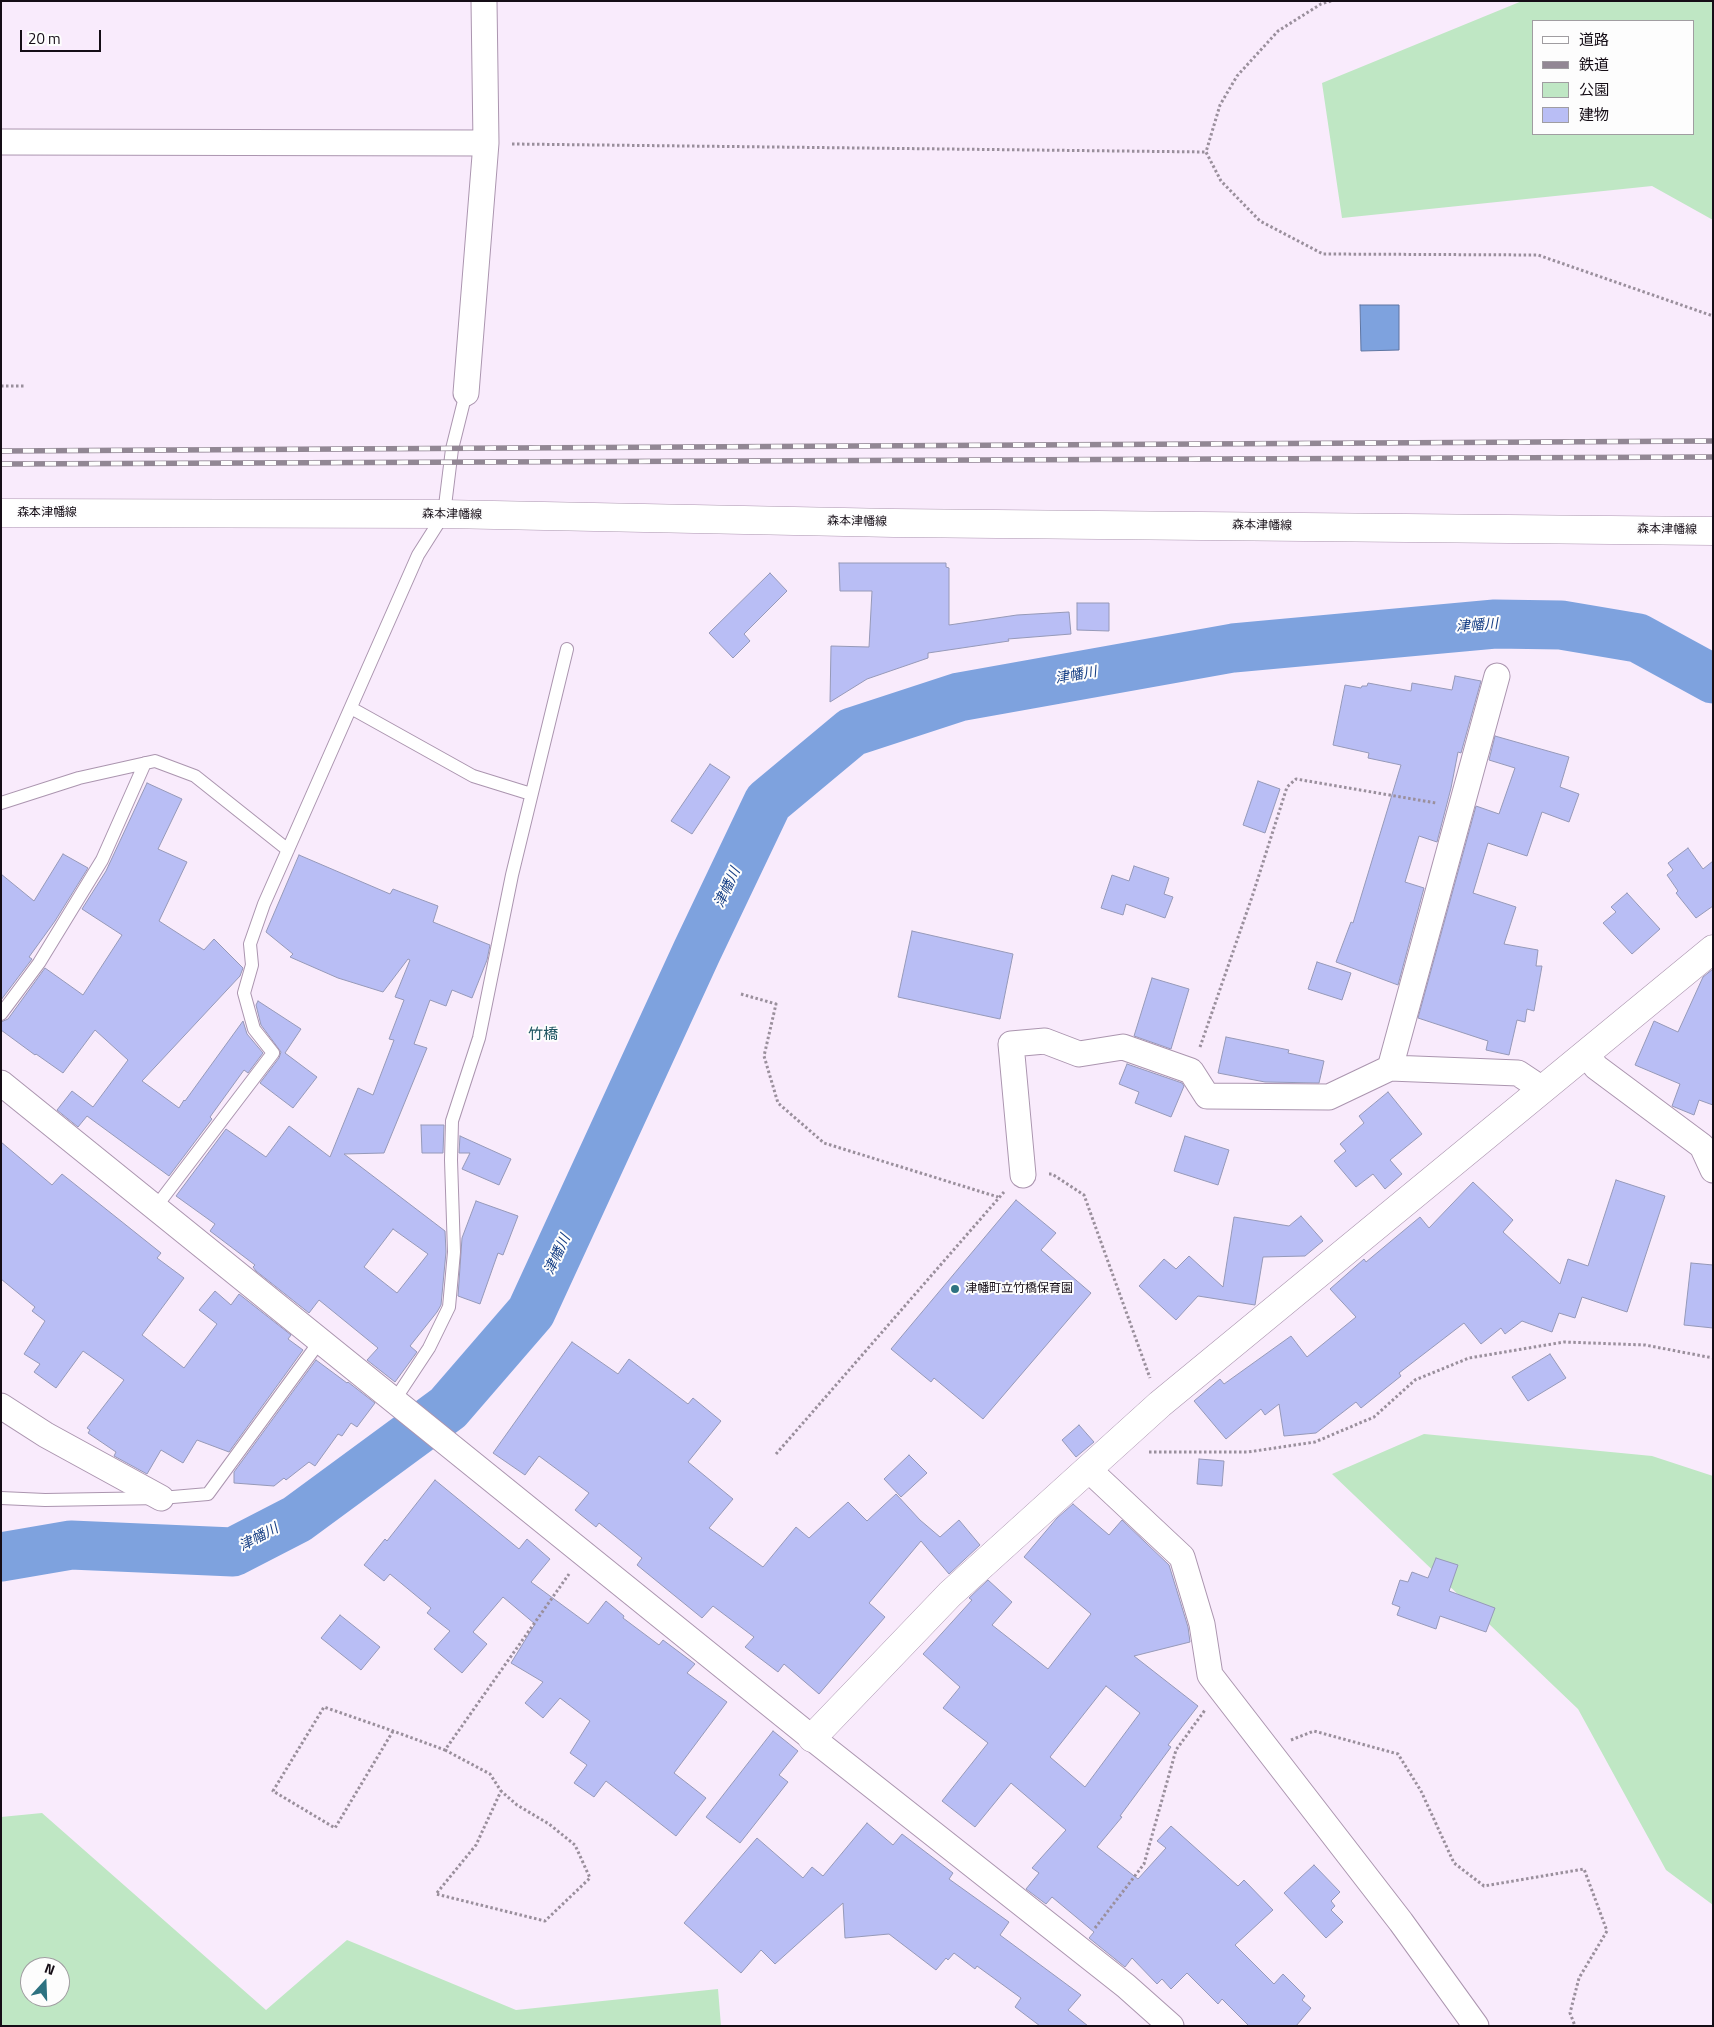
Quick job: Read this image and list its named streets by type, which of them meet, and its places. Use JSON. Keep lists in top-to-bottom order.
{
  "streets": {
    "main road": ["森本津幡線"]
  },
  "districts": ["竹橋"],
  "water": ["津幡川"],
  "places": ["津幡町立竹橋保育園"],
  "legend": [
    "道路",
    "鉄道",
    "公園",
    "建物"
  ],
  "scale_bar": "20 m",
  "north": "top"
}
